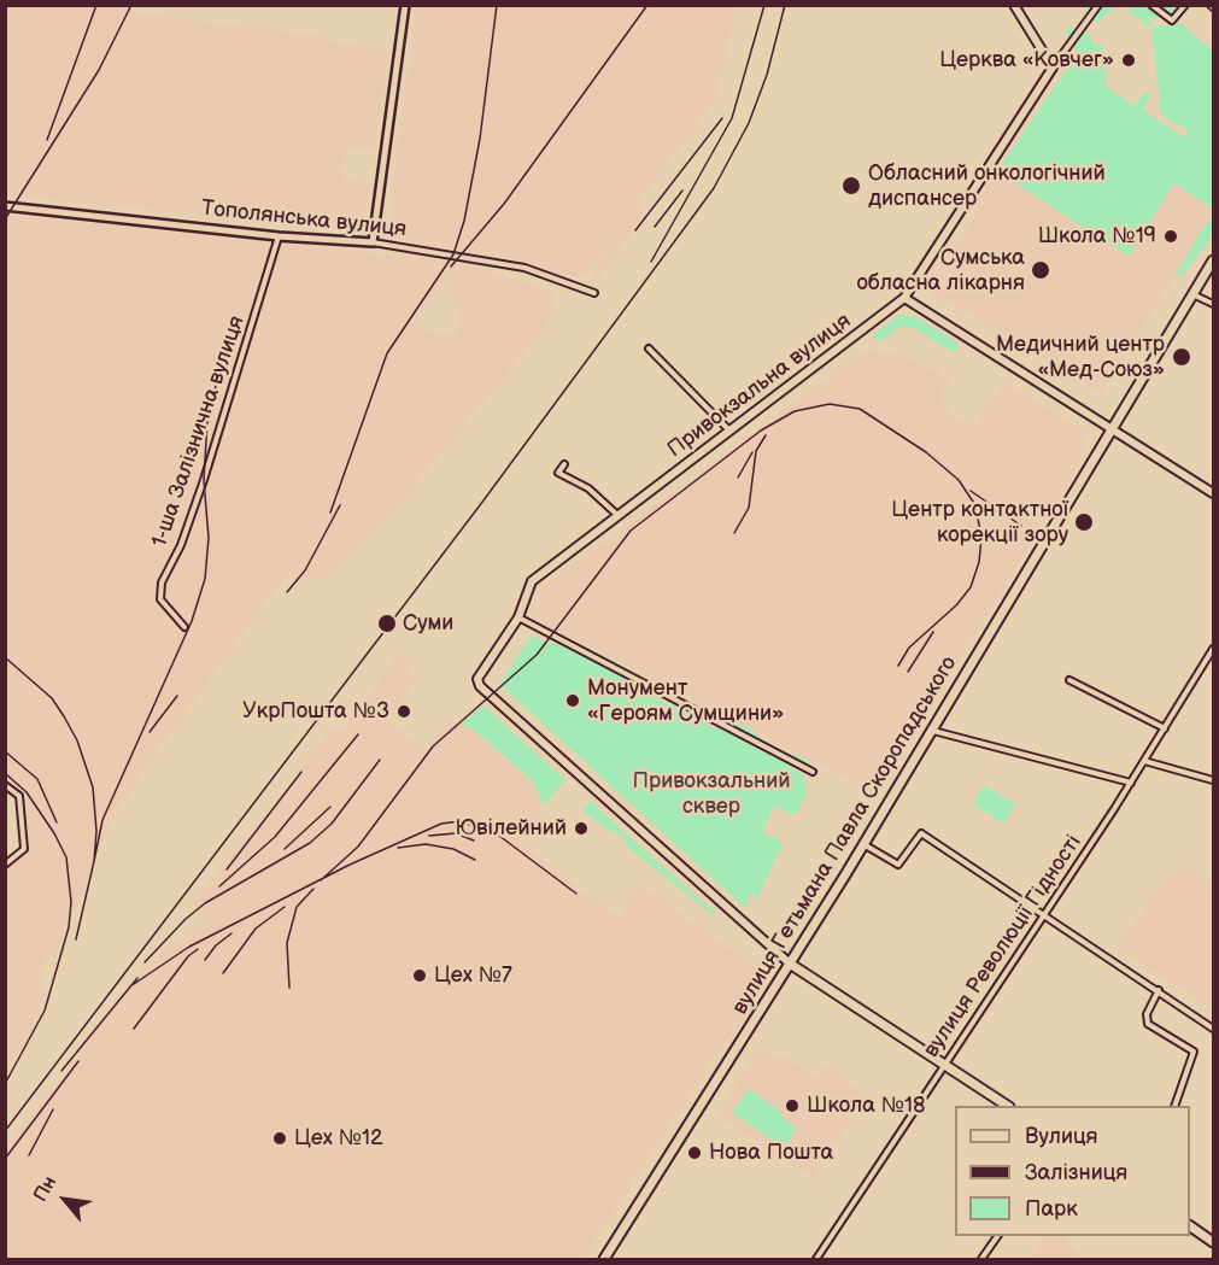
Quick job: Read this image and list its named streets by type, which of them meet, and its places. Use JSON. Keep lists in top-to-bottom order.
{
  "streets": {
    "main road": ["Привокзальна вулиця", "вулиця Гетьмана Павла Скоропадського"],
    "street": ["Тополянська вулиця", "1-ша Залізнична вулиця", "вулиця Революції Гідності"]
  },
  "crossings": [
    ["Тополянська вулиця", "1-ша Залізнична вулиця"]
  ],
  "parks": ["Привокзальний сквер"],
  "places": [
    "Церква «Ковчег»",
    "Обласний онкологічний диспансер",
    "Школа №19",
    "Сумська обласна лікарня",
    "Медичний центр «Мед-Союз»",
    "Центр контактної корекції зору",
    "Суми",
    "Монумент «Героям Сумщини»",
    "УкрПошта №3",
    "Ювілейний",
    "Цех №7",
    "Школа №18",
    "Цех №12",
    "Нова Пошта"
  ],
  "legend": ["Вулиця", "Залізниця", "Парк"],
  "north": "top left"
}
